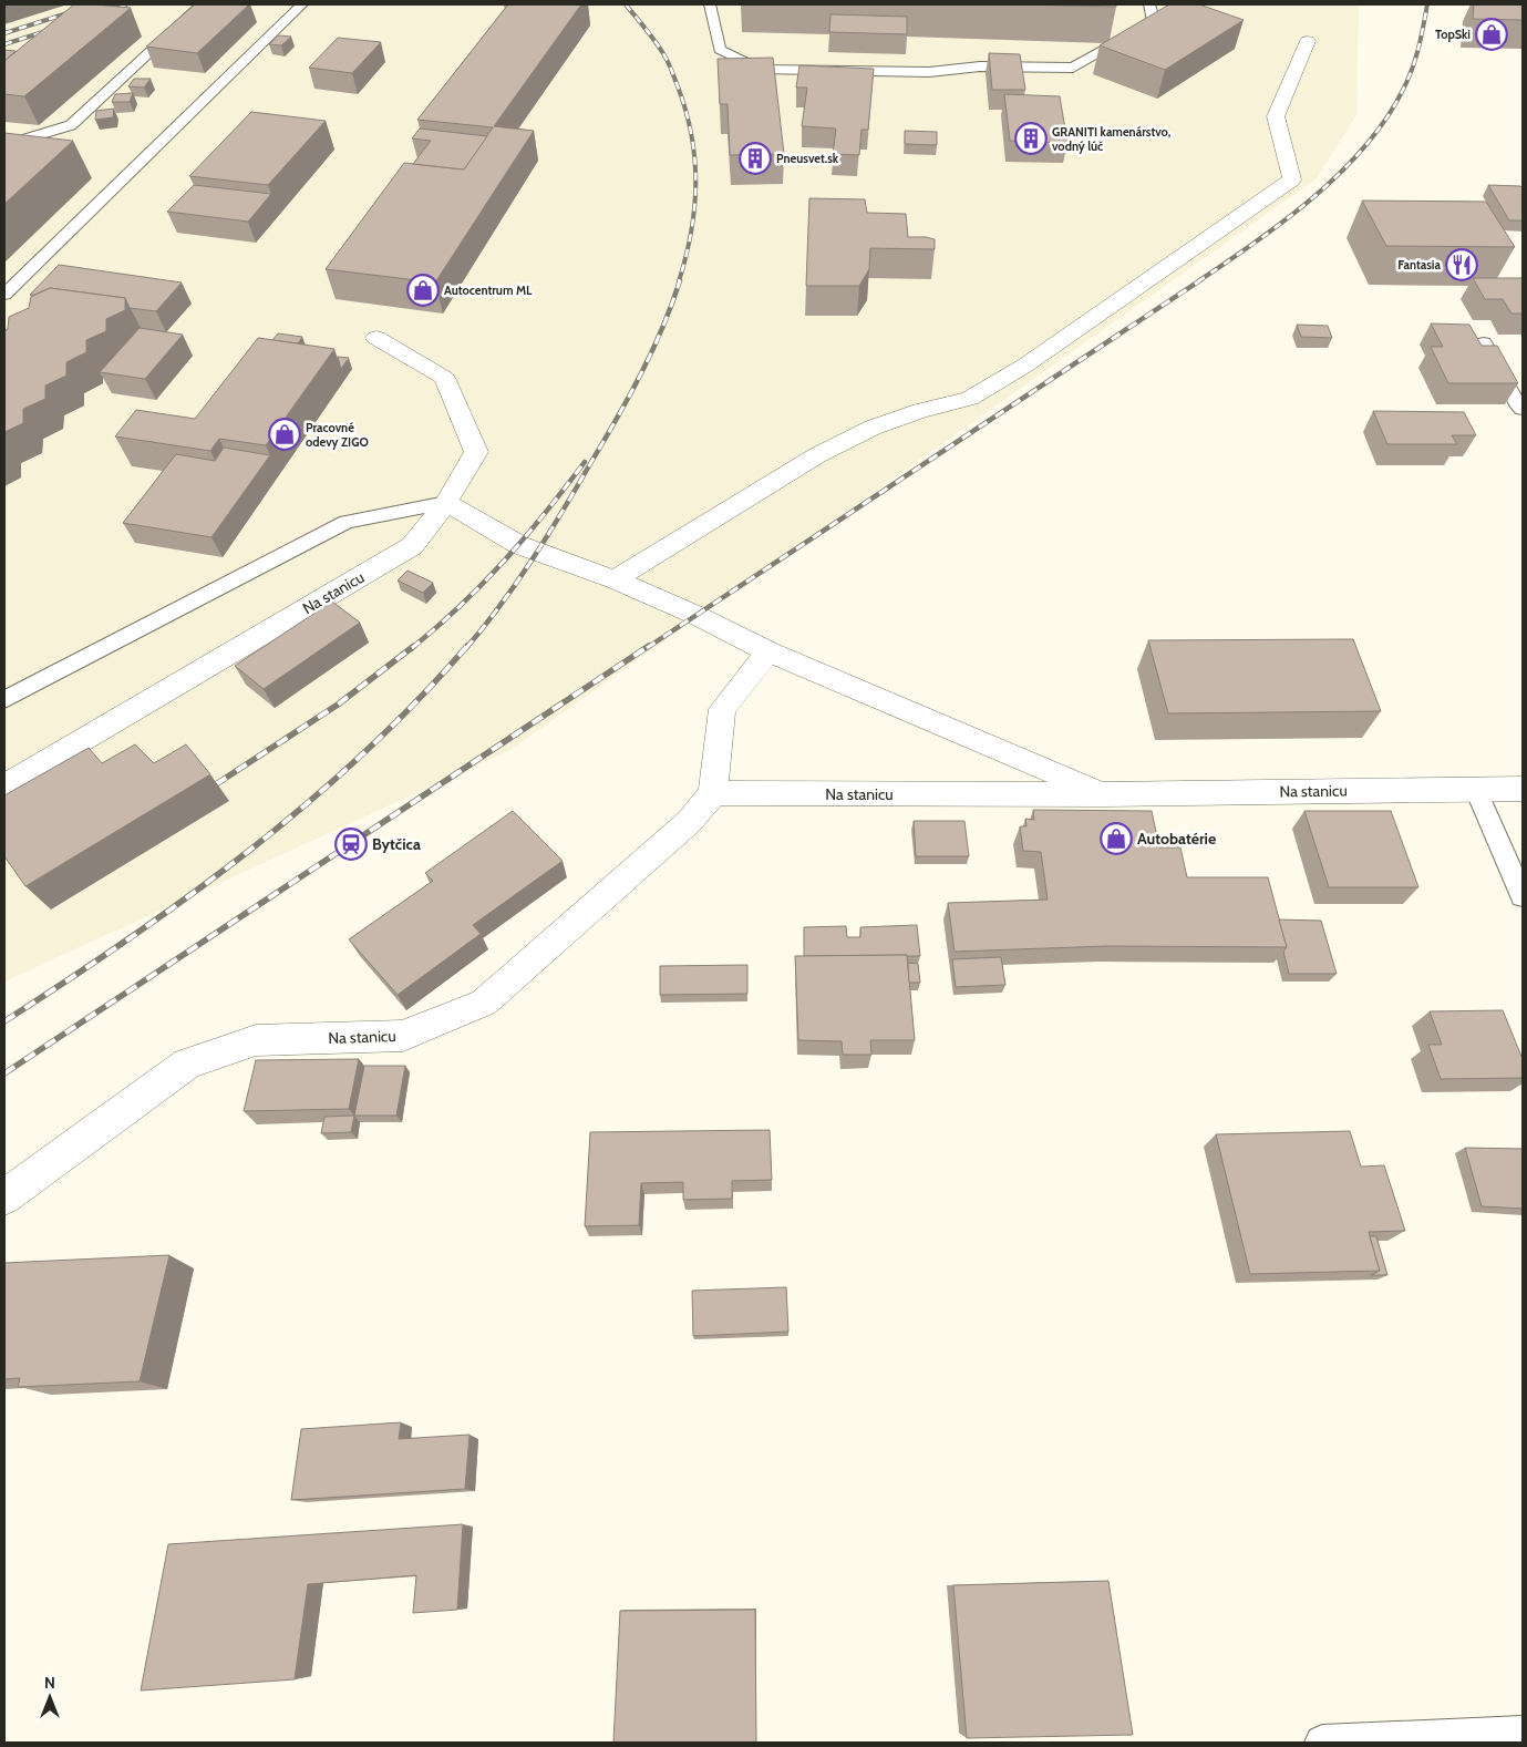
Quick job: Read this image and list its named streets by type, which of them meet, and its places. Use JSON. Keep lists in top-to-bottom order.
{
  "streets": {
    "street": ["Na stanicu"]
  },
  "places": {
    "shop": [
      "TopSki",
      "Autocentrum ML",
      "Pracovné odevy ZIGO",
      "Autobatérie"
    ],
    "building": ["GRANITI kamenárstvo, vodný lúč", "Pneusvet.sk"],
    "restaurant": ["Fantasia"],
    "station": ["Bytčica"]
  },
  "north": "top"
}
